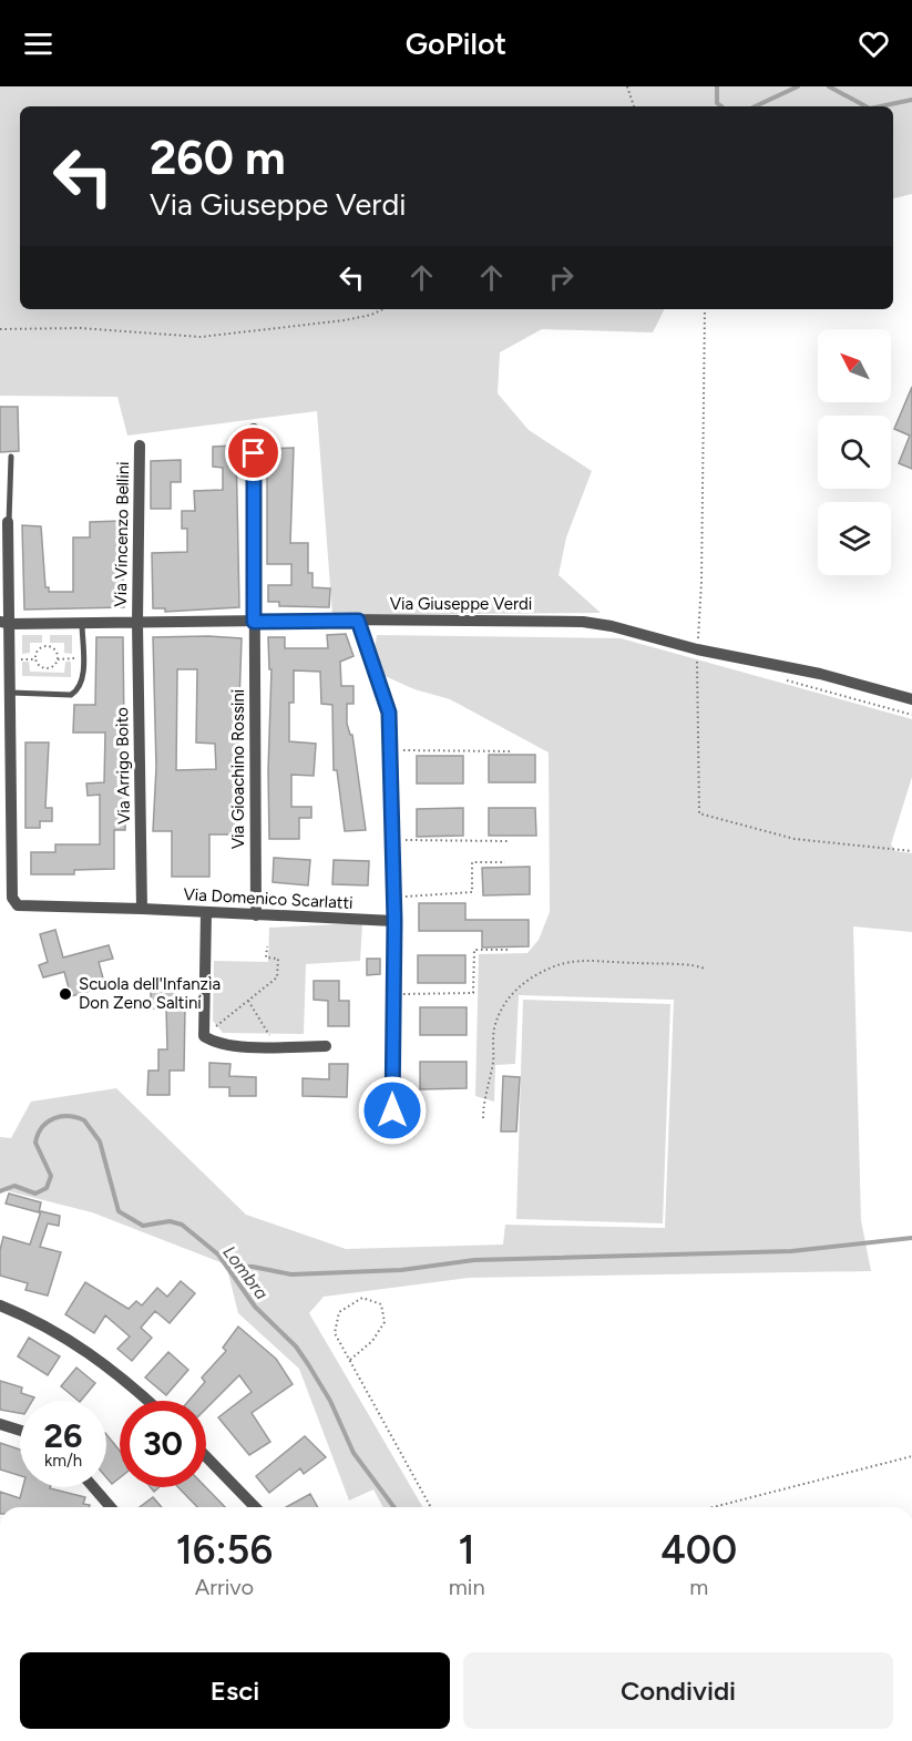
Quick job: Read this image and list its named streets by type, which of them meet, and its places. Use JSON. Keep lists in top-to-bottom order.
{
  "streets": {
    "street": [
      "Via Vincenzo Bellini",
      "Via Giuseppe Verdi",
      "Via Arrigo Boito",
      "Via Gioachino Rossini",
      "Via Domenico Scarlatti"
    ]
  },
  "crossings": [
    ["Via Vincenzo Bellini", "Via Giuseppe Verdi"],
    ["Via Vincenzo Bellini", "Via Arrigo Boito"],
    ["Via Giuseppe Verdi", "Via Arrigo Boito"],
    ["Via Giuseppe Verdi", "Via Gioachino Rossini"],
    ["Via Arrigo Boito", "Via Domenico Scarlatti"],
    ["Via Gioachino Rossini", "Via Domenico Scarlatti"]
  ],
  "water": ["Lombra"],
  "places": ["Scuola dell'Infanzia Don Zeno Saltini"],
  "north": "top left",
  "page": {
    "header": "GoPilot",
    "turn": ["260 m", "Via Giuseppe Verdi"],
    "speed": "26 km/h",
    "limit": "30",
    "eta": [
      "16:56",
      "Arrivo",
      "1",
      "min",
      "400",
      "m"
    ],
    "buttons": ["Esci", "Condividi"]
  }
}
